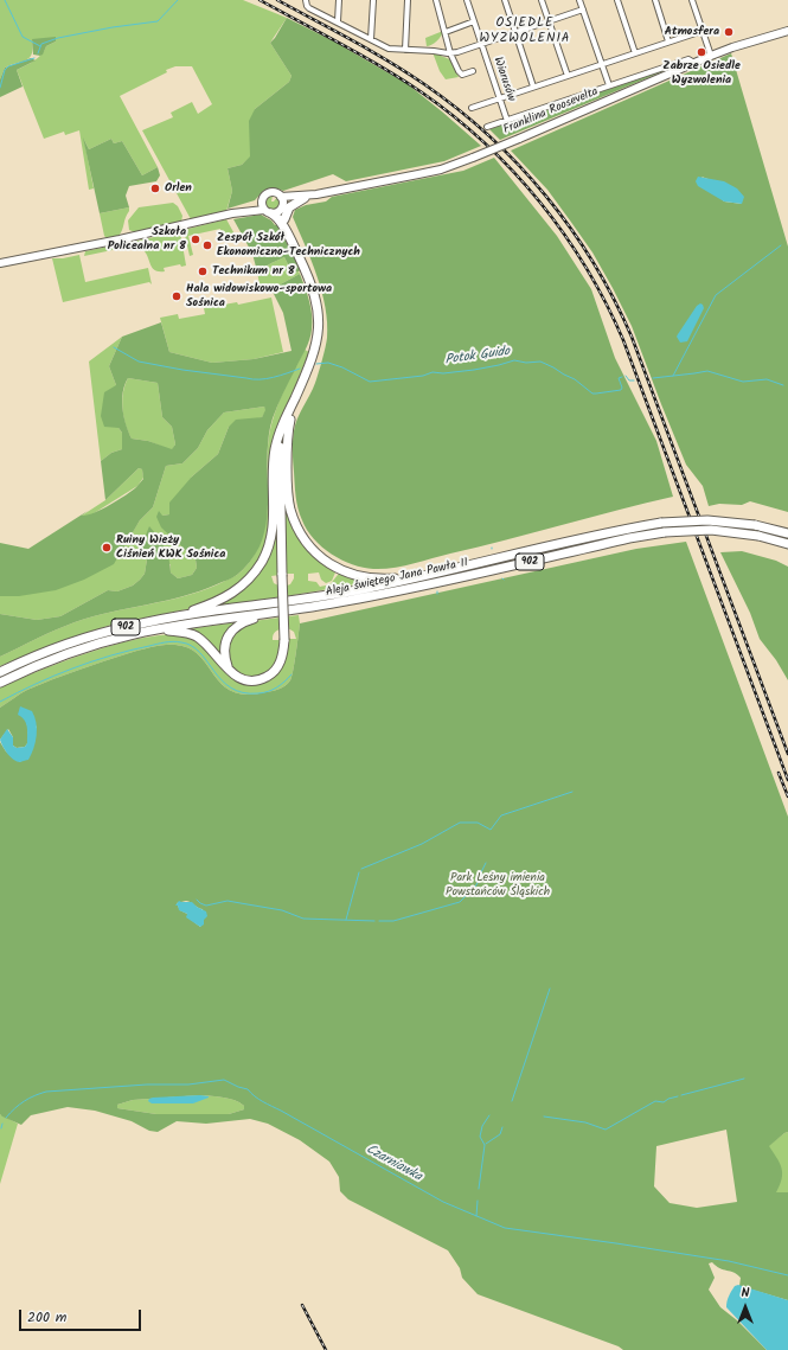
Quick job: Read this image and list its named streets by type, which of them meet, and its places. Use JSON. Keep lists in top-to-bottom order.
{
  "streets": {
    "main road": ["902", "Aleja świętego Jana Pawła II"],
    "street": ["Wiarusów", "Franklina Roosevelta"]
  },
  "districts": ["OSIEDLE WYZWOLENIA"],
  "water": ["Potok Guido", "Czarniawka"],
  "parks": ["Park Leśny imienia Powstańców Śląskich"],
  "places": [
    "Atmosfera",
    "Zabrze Osiedle Wyzwolenia",
    "Orlen",
    "Szkoła Policealna nr 8",
    "Zespół Szkół Ekonomiczno-Technicznych",
    "Technikum nr 8",
    "Hala widowiskowo-sportowa Sośnica",
    "Ruiny Wieży Ciśnień KWK Sośnica"
  ],
  "scale_bar": "200 m",
  "north": "top"
}
